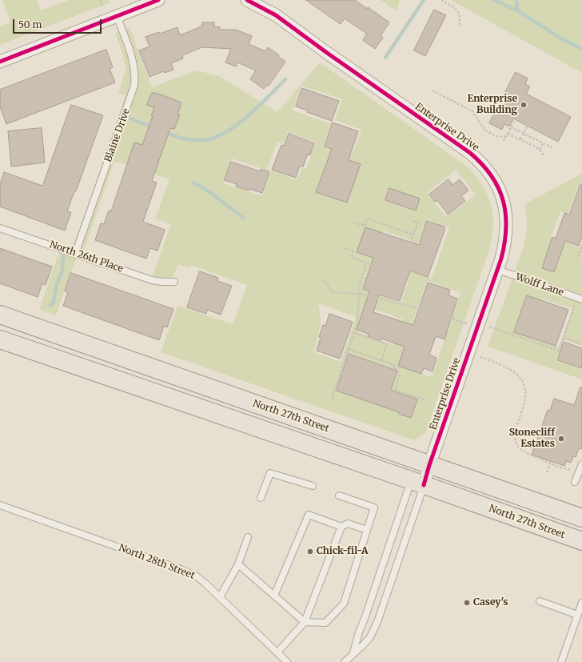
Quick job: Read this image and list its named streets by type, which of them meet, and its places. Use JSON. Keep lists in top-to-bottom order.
{
  "streets": {
    "main road": ["North 27th Street"],
    "street": ["Enterprise Drive"],
    "lane": [
      "Blaine Drive",
      "North 26th Place",
      "Wolff Lane",
      "North 28th Street"
    ]
  },
  "crossings": [
    ["Enterprise Drive", "Wolff Lane"],
    ["Enterprise Drive", "North 27th Street"],
    ["Blaine Drive", "North 26th Place"]
  ],
  "places": [
    "Enterprise Building",
    "Stonecliff Estates",
    "Chick-fil-A",
    "Casey's"
  ],
  "scale_bar": "50 m"
}
